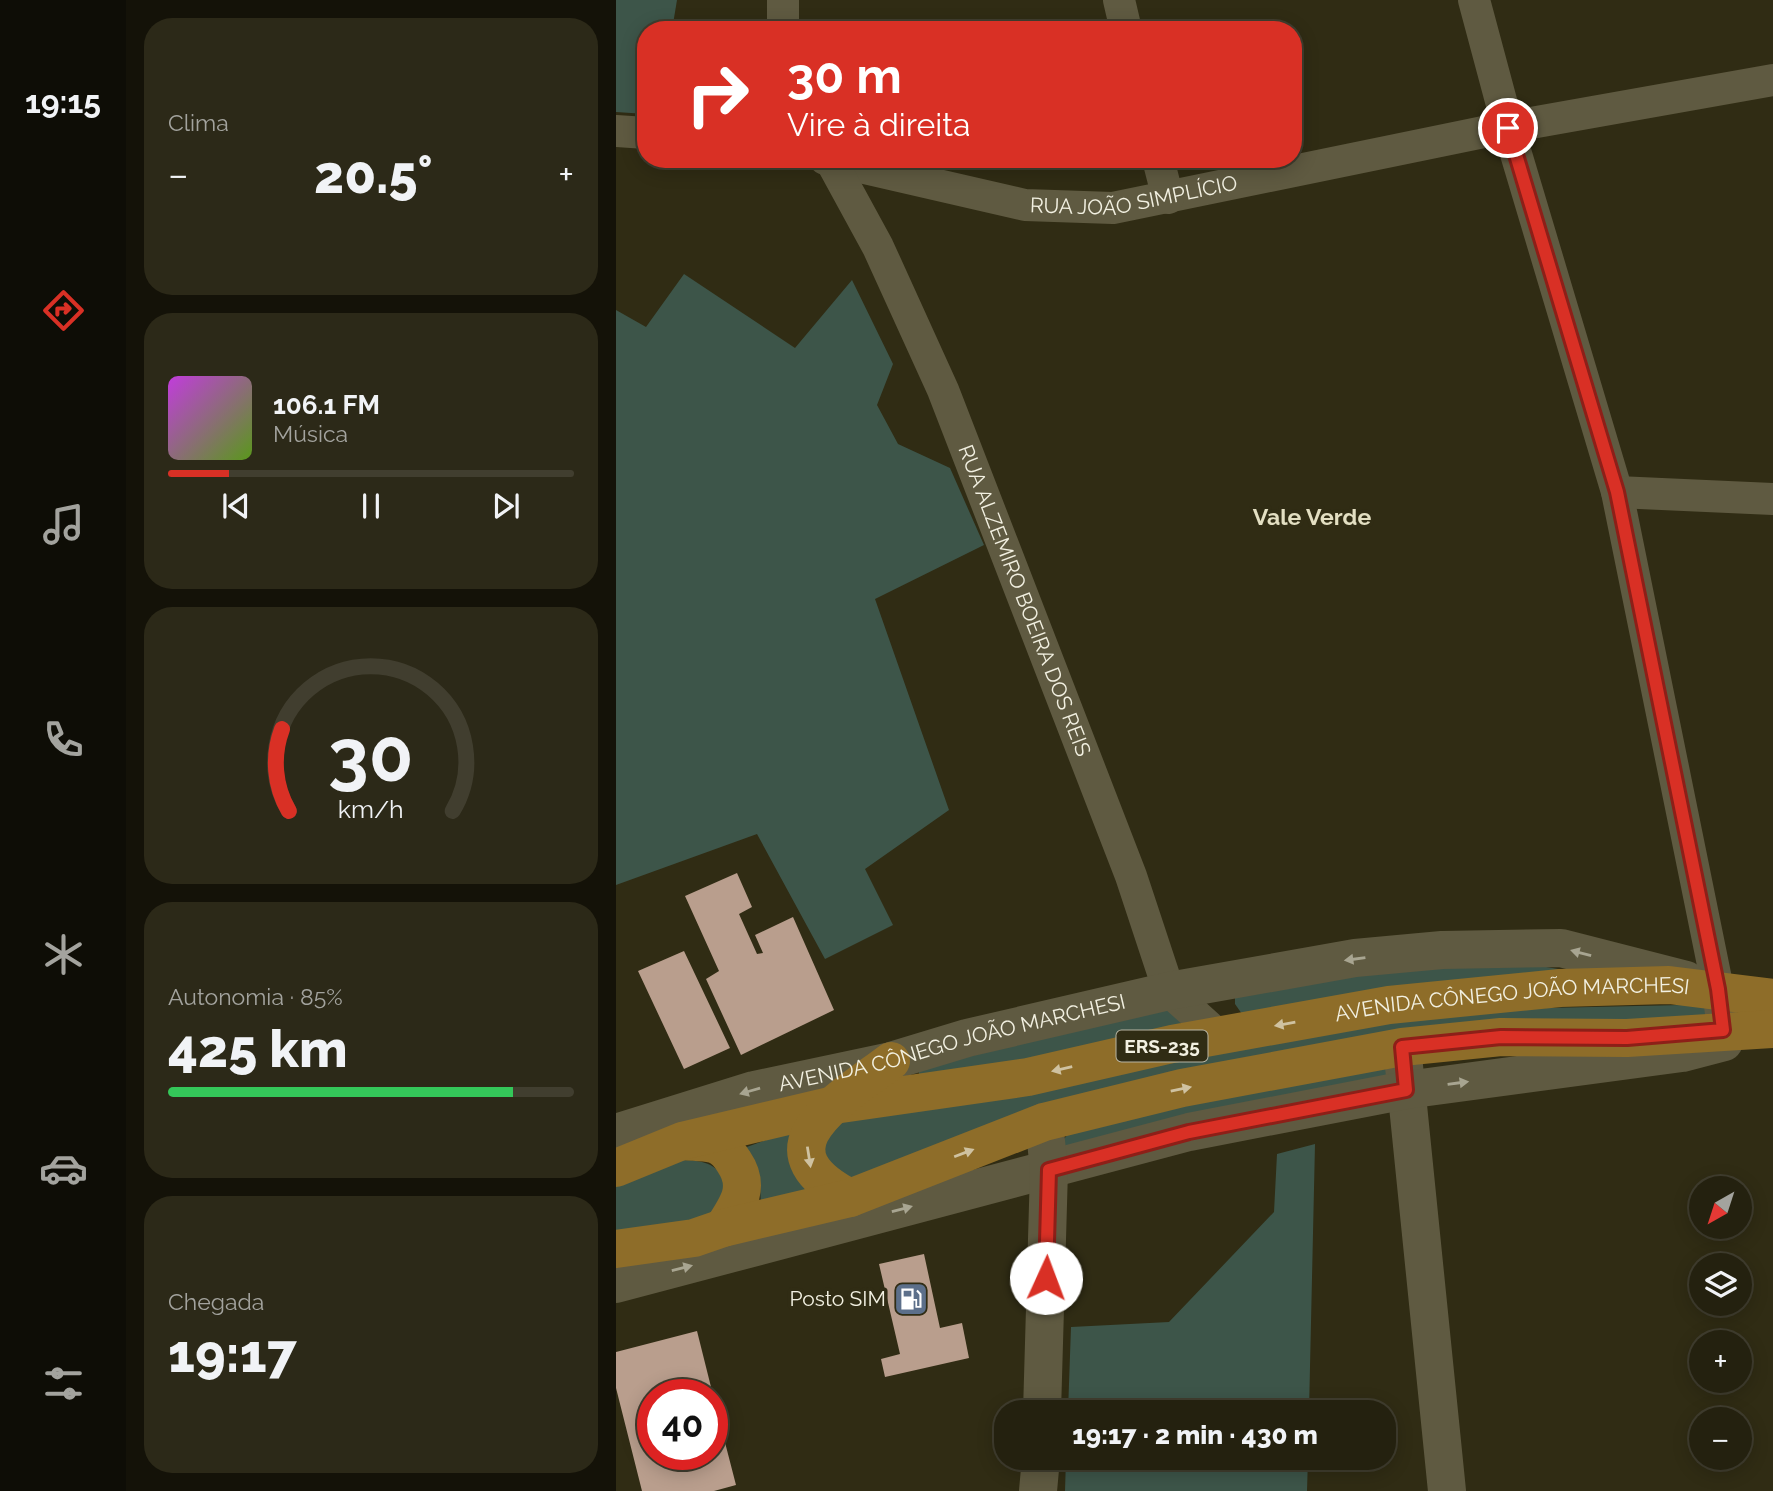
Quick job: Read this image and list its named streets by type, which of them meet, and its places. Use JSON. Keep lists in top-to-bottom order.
{
  "streets": {
    "main road": ["AVENIDA CÔNEGO JOÃO MARCHESI", "ERS-235"],
    "street": ["RUA JOÃO SIMPLÍCIO", "RUA ALZEMIRO BOEIRA DOS REIS"]
  },
  "crossings": [
    ["RUA ALZEMIRO BOEIRA DOS REIS", "AVENIDA CÔNEGO JOÃO MARCHESI"],
    ["AVENIDA CÔNEGO JOÃO MARCHESI", "ERS-235"]
  ],
  "districts": ["Vale Verde"],
  "places": {
    "fuel station": ["Posto SIM"]
  },
  "north": "bottom left",
  "page": {
    "tabs": "19:15",
    "tile": [
      "Clima",
      ["Autonomia · 85%", "425 km"],
      ["Chegada", "19:17"]
    ],
    "turn": ["30 m", "Vire à direita"],
    "heat": ["−", "20.5°", "+"],
    "song": ["106.1 FM", "Música"],
    "map_buttons": ["+", "−"],
    "limit": "40",
    "trip": "19:17 · 2 min · 430 m",
    "gauge": ["30", "km/h"]
  }
}
